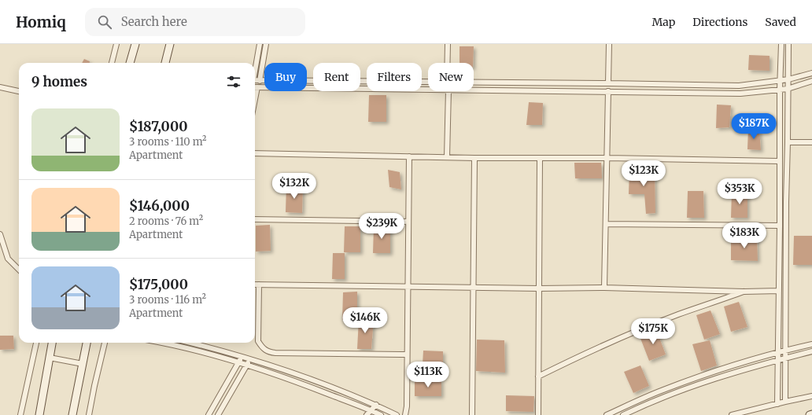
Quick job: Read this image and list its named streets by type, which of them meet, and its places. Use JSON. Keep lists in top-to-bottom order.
{
  "page": {
    "header": "Homiq",
    "search": "Search here",
    "nav": ["Map", "Directions", "Saved"],
    "chip": [
      "Buy",
      "Rent",
      "Filters",
      "New"
    ],
    "heading": "9 homes",
    "list": [
      {
        "name": "$187,000",
        "note": "3 rooms · 110 m² · Apartment"
      },
      {
        "name": "$146,000",
        "note": "2 rooms · 76 m² · Apartment"
      },
      {
        "name": "$175,000",
        "note": "3 rooms · 116 m² · Apartment"
      }
    ],
    "price": [
      "$187K",
      "$123K",
      "$132K",
      "$353K",
      "$239K",
      "$183K",
      "$146K",
      "$175K",
      "$113K"
    ]
  }
}
